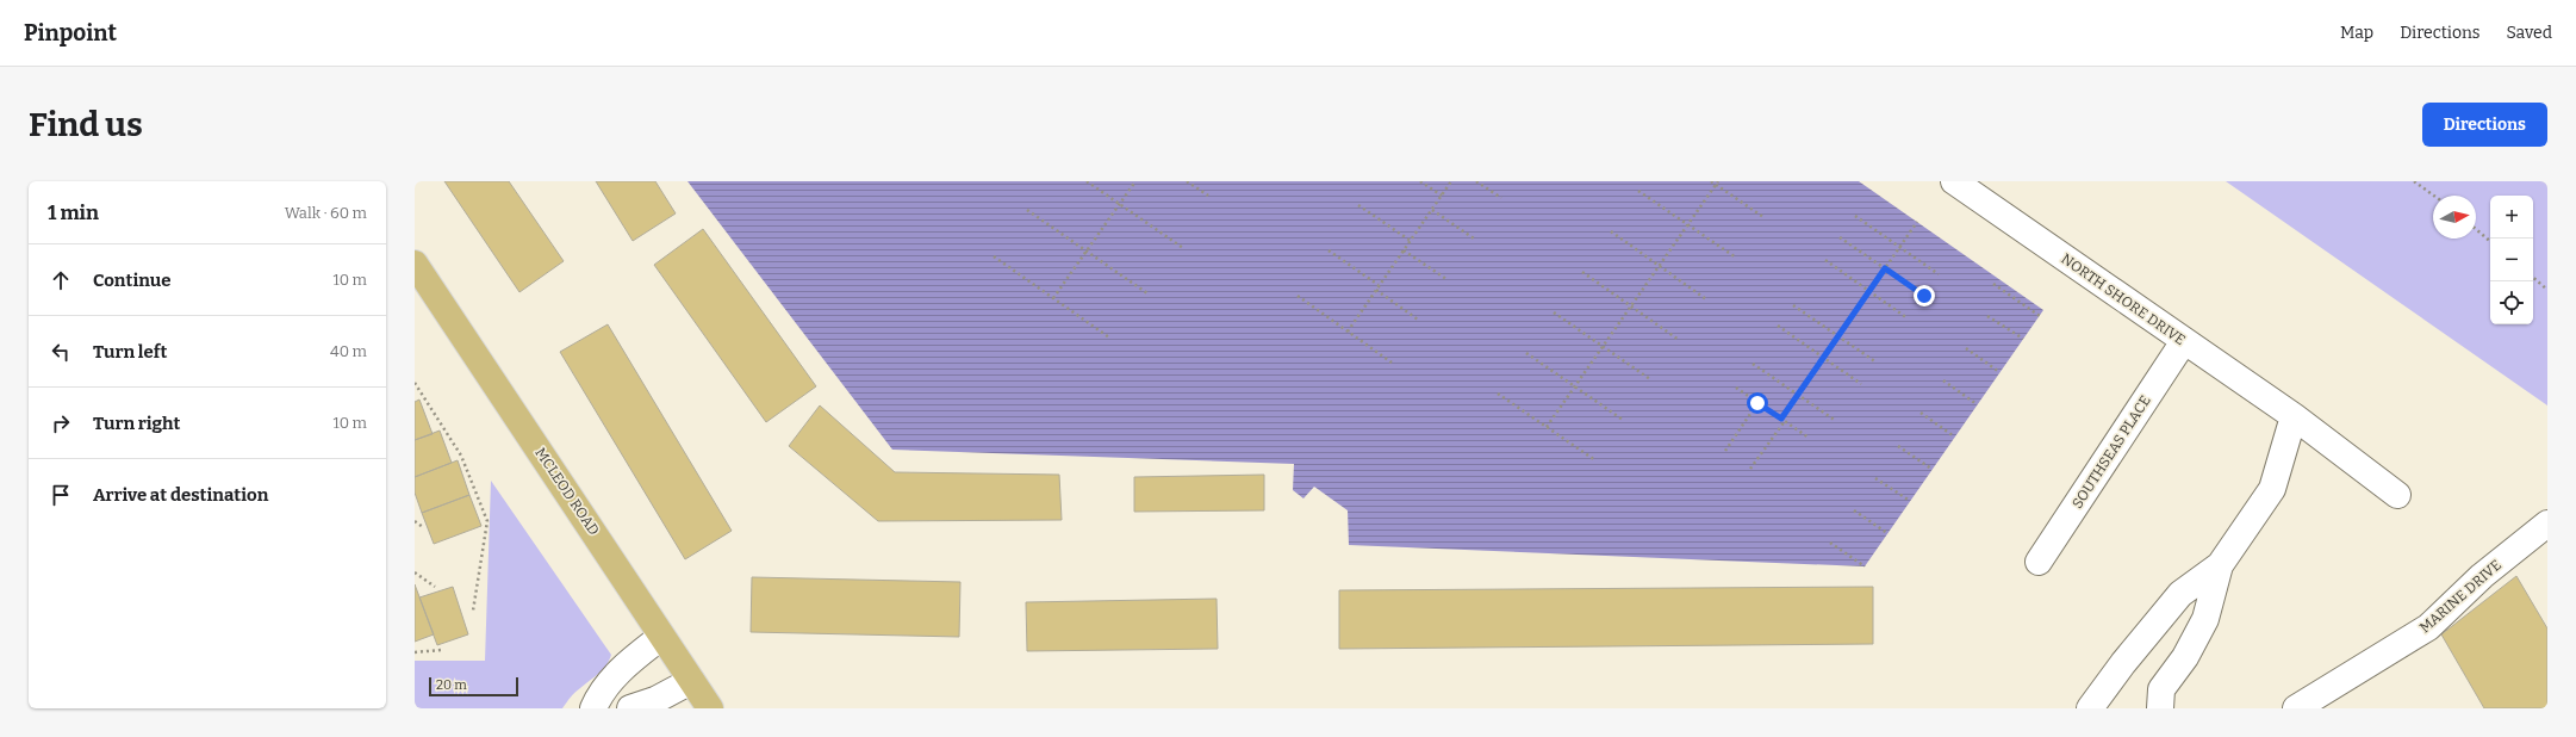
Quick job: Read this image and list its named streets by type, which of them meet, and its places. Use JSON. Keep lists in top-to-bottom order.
{
  "streets": {
    "main road": ["MCLEOD ROAD"],
    "street": ["NORTH SHORE DRIVE", "SOUTHSEAS PLACE", "MARINE DRIVE"]
  },
  "crossings": [
    ["NORTH SHORE DRIVE", "SOUTHSEAS PLACE"]
  ],
  "scale_bar": "20 m",
  "north": "right",
  "page": {
    "header": "Pinpoint",
    "nav": ["Map", "Directions", "Saved"],
    "buttons": "Directions",
    "title": "Find us",
    "heading": ["1 min", "Walk · 60 m"],
    "map_buttons": ["+", "−"],
    "list": [
      ["Continue", "10 m"],
      ["Turn left", "40 m"],
      ["Turn right", "10 m"],
      "Arrive at destination"
    ],
    "scale": "20 m"
  }
}
